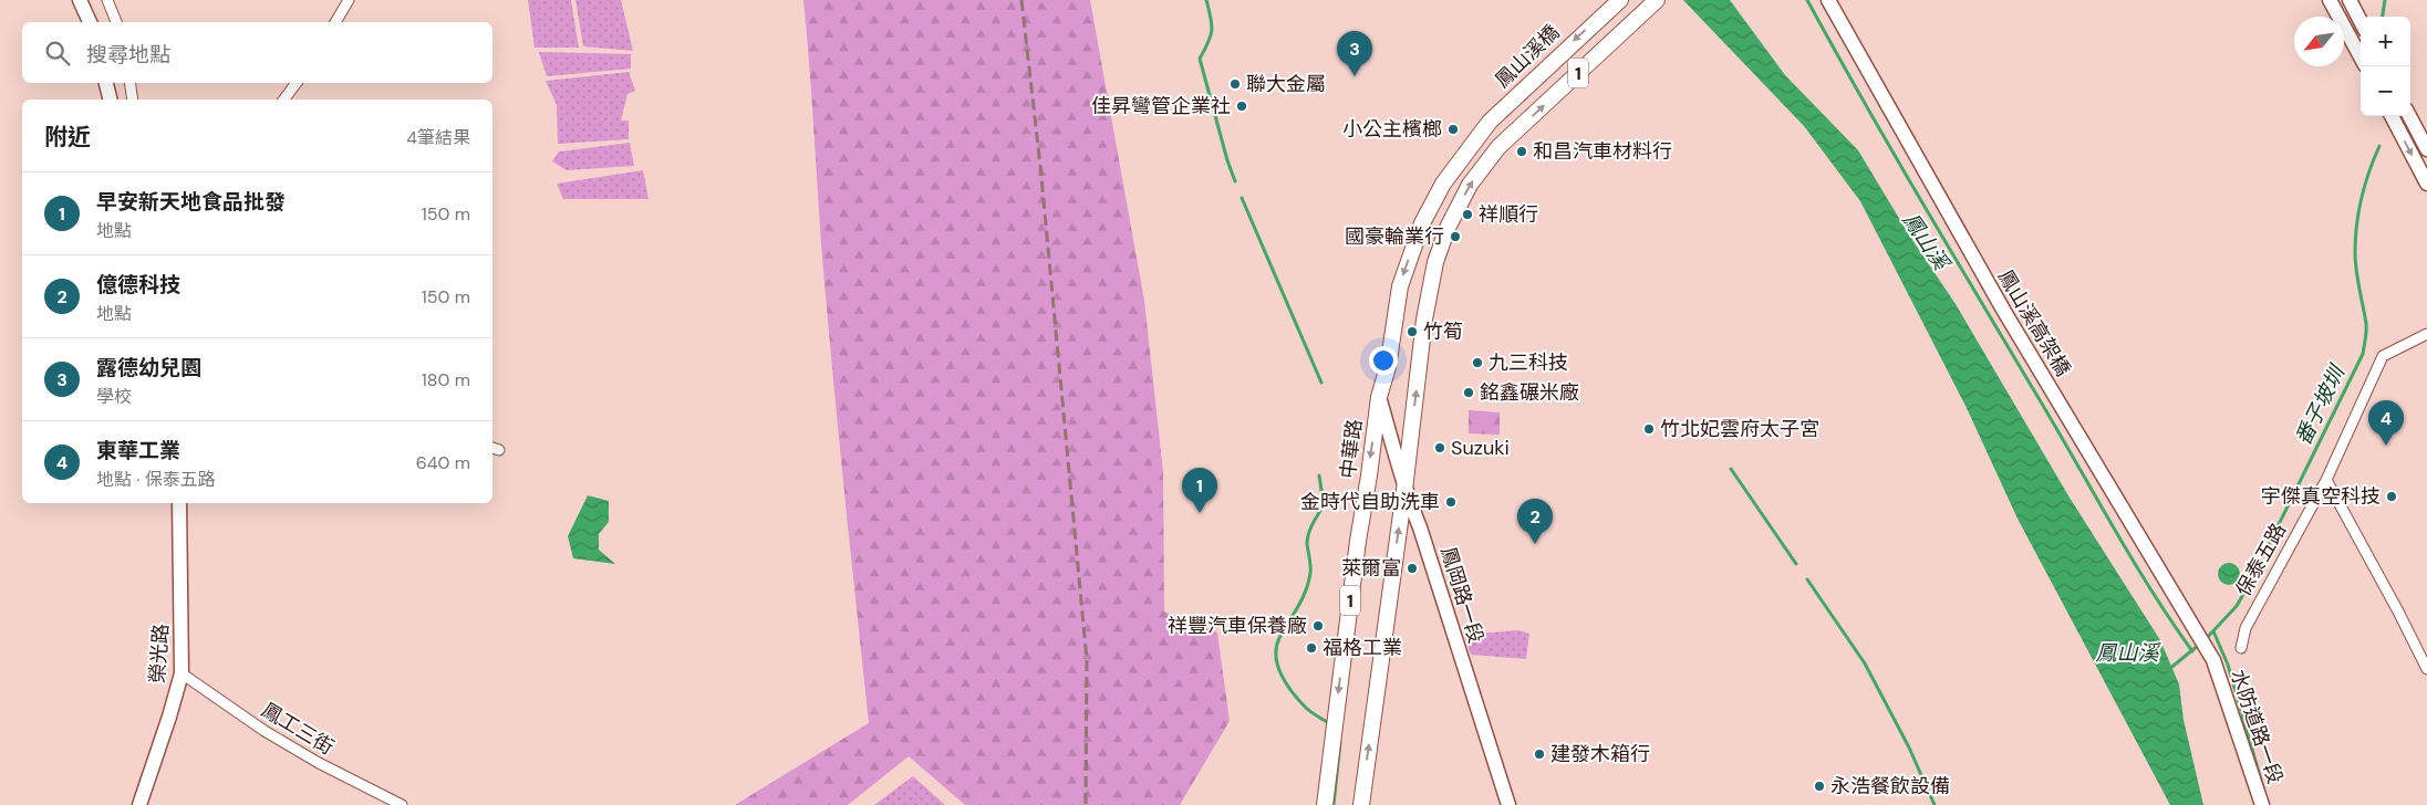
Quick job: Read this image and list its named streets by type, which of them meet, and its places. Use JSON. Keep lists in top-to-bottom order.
{
  "streets": {
    "main road": ["鳳山溪橋", "1", "中華路"],
    "street": [
      "鳳山溪高架橋",
      "保泰五路",
      "鳳岡路一段",
      "榮光路",
      "水防道路一段",
      "鳳工三街"
    ]
  },
  "crossings": [
    ["鳳山溪橋", "中華路"],
    ["1", "鳳岡路一段"],
    ["鳳山溪高架橋", "水防道路一段"],
    ["中華路", "鳳岡路一段"],
    ["榮光路", "鳳工三街"]
  ],
  "one_way": ["鳳山溪橋"],
  "water": ["鳳山溪", "番子坡圳"],
  "places": [
    "聯大金屬",
    "佳昇彎管企業社",
    "小公主檳榔",
    "和昌汽車材料行",
    "祥順行",
    "國豪輪業行",
    "竹筍",
    "九三科技",
    "銘鑫碾米廠",
    "竹北妃雲府太子宮",
    "Suzuki",
    "宇傑真空科技",
    "金時代自助洗車",
    "萊爾富",
    "祥豐汽車保養廠",
    "福格工業",
    "建發木箱行",
    "永浩餐飲設備"
  ],
  "north": "bottom left",
  "page": {
    "map_buttons": ["+", "−"],
    "search": "搜尋地點",
    "pins": [
      "3",
      "4",
      "1",
      "2"
    ],
    "heading": ["附近", "4筆結果"],
    "list": [
      {
        "mark": "1",
        "name": "早安新天地食品批發",
        "note": "地點",
        "value": "150 m"
      },
      {
        "mark": "2",
        "name": "億德科技",
        "note": "地點",
        "value": "150 m"
      },
      {
        "mark": "3",
        "name": "露德幼兒園",
        "note": "學校",
        "value": "180 m"
      },
      {
        "mark": "4",
        "name": "東華工業",
        "note": "地點 · 保泰五路",
        "value": "640 m"
      }
    ]
  }
}
